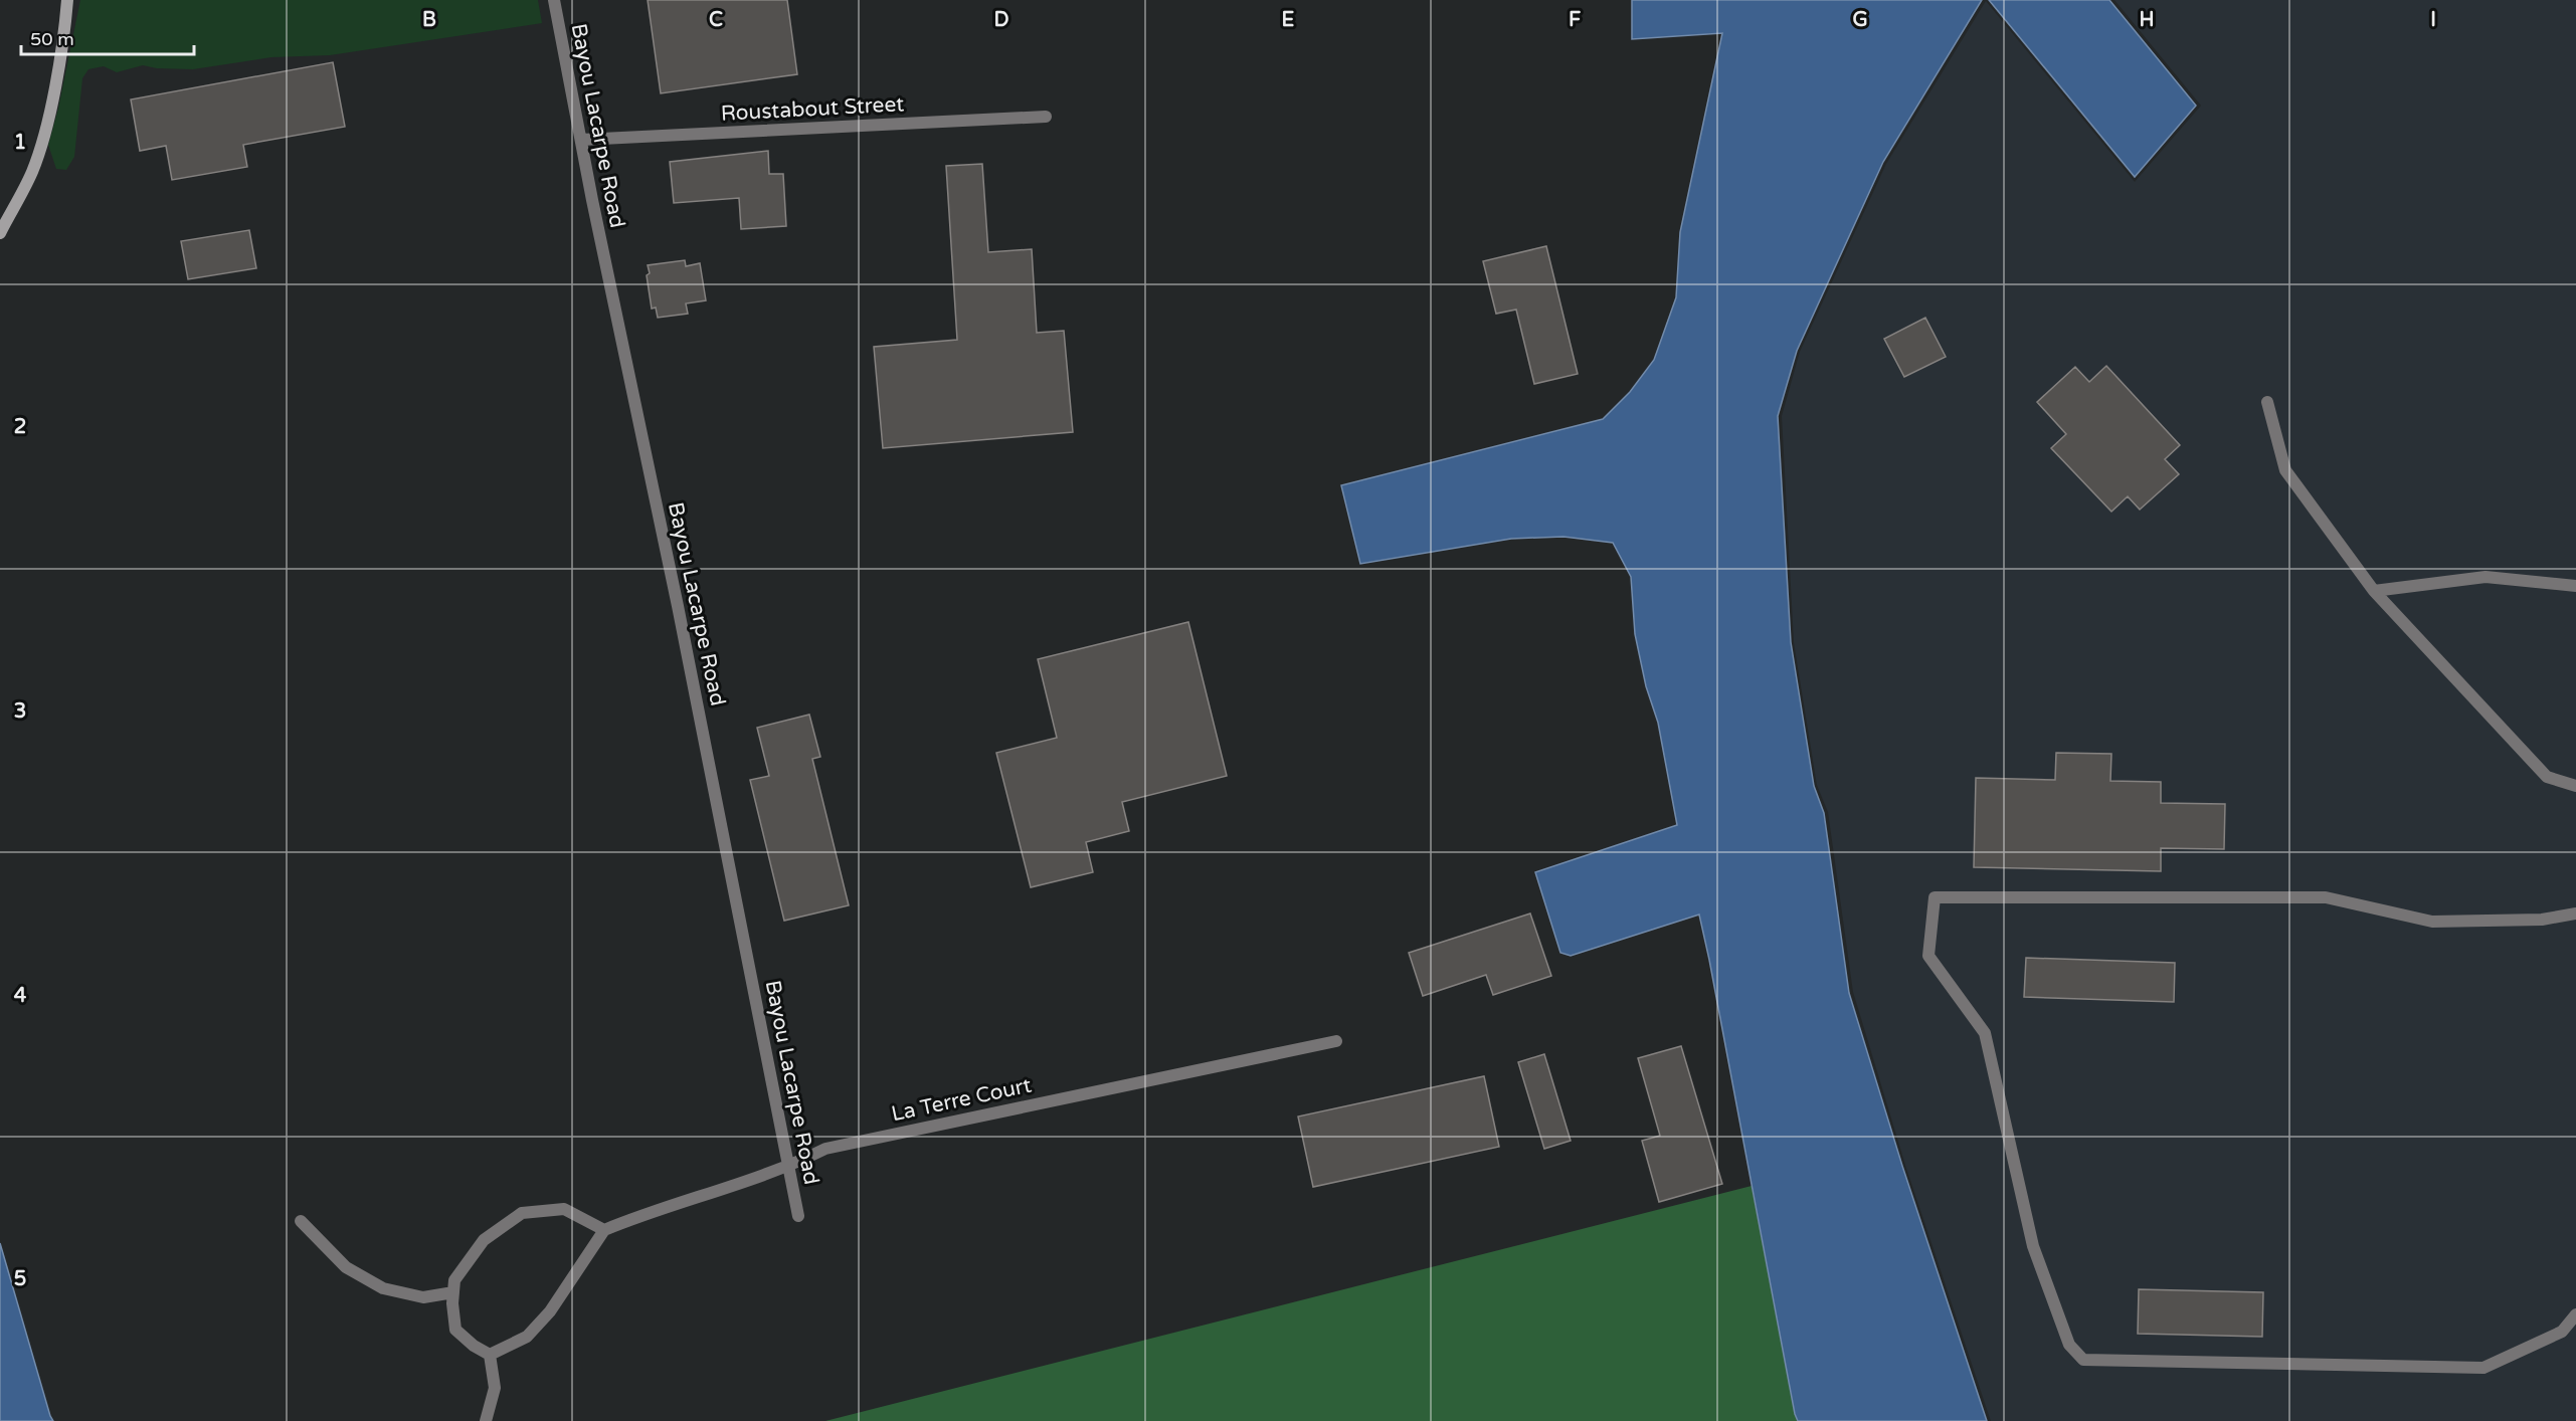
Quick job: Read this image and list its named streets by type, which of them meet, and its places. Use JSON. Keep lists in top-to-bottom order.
{
  "streets": {
    "street": ["Roustabout Street", "Bayou Lacarpe Road", "La Terre Court"]
  },
  "crossings": [
    ["Roustabout Street", "Bayou Lacarpe Road"],
    ["Bayou Lacarpe Road", "La Terre Court"]
  ],
  "scale_bar": "50 m",
  "grid": {
    "columns": [
      "B",
      "C",
      "D",
      "E",
      "F",
      "G",
      "H",
      "I"
    ],
    "rows": [
      "1",
      "2",
      "3",
      "4",
      "5"
    ]
  }
}
